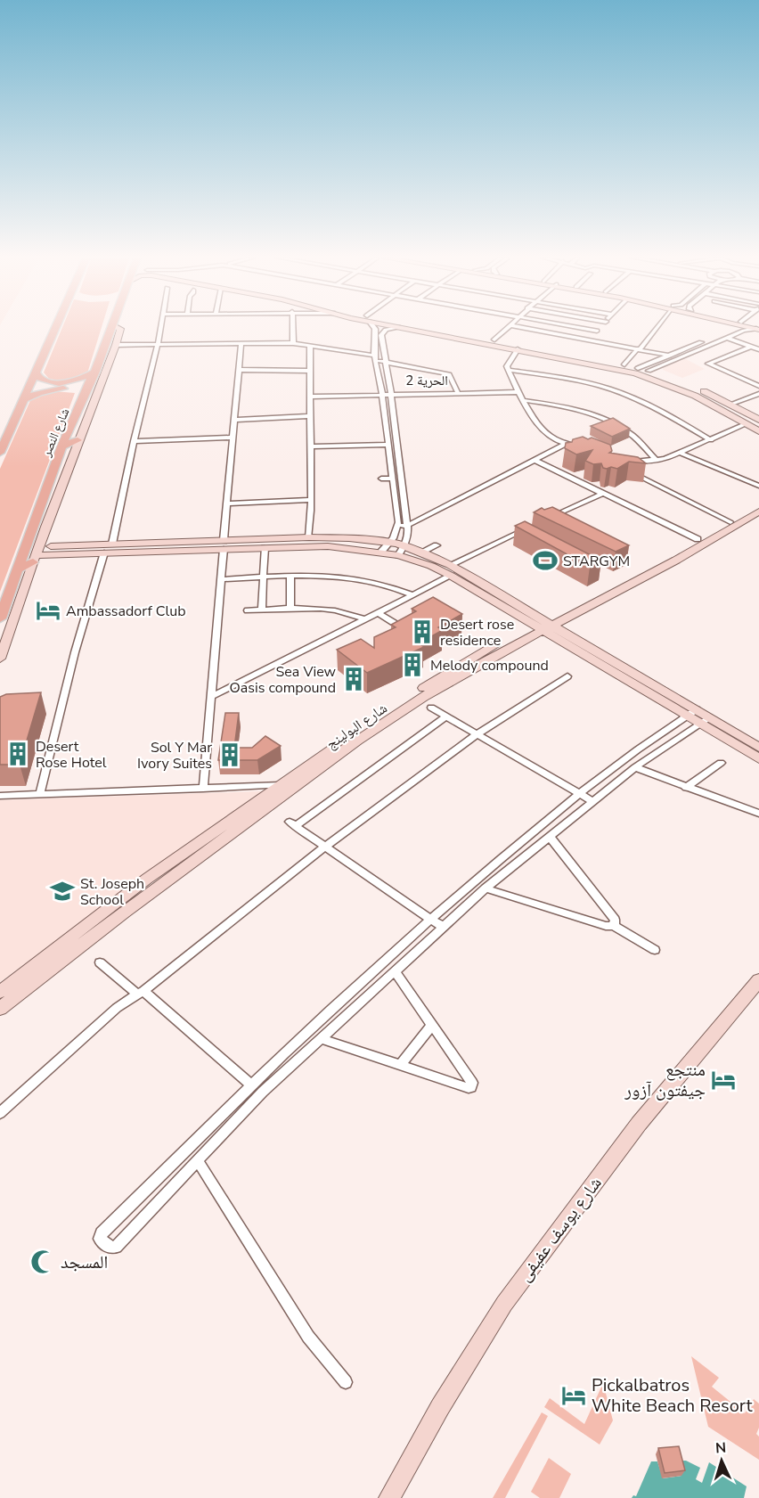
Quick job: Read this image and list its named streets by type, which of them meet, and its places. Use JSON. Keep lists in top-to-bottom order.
{
  "streets": {
    "main road": ["شارع النصر"],
    "street": ["شارع البولينج", "شارع يوسف عفيفى"]
  },
  "districts": ["الحرية 2"],
  "places": {
    "sports": ["STARGYM"],
    "hotel": ["Ambassadorf Club", "منتجع جيفتون آزور", "Pickalbatros White Beach Resort"],
    "building": [
      "Desert rose residence",
      "Melody compound",
      "Sea View Oasis compound",
      "Desert Rose Hotel",
      "Sol Y Mar Ivory Suites"
    ],
    "school or university": ["St. Joseph School"],
    "mosque": ["المسجد"]
  },
  "north": "top"
}
